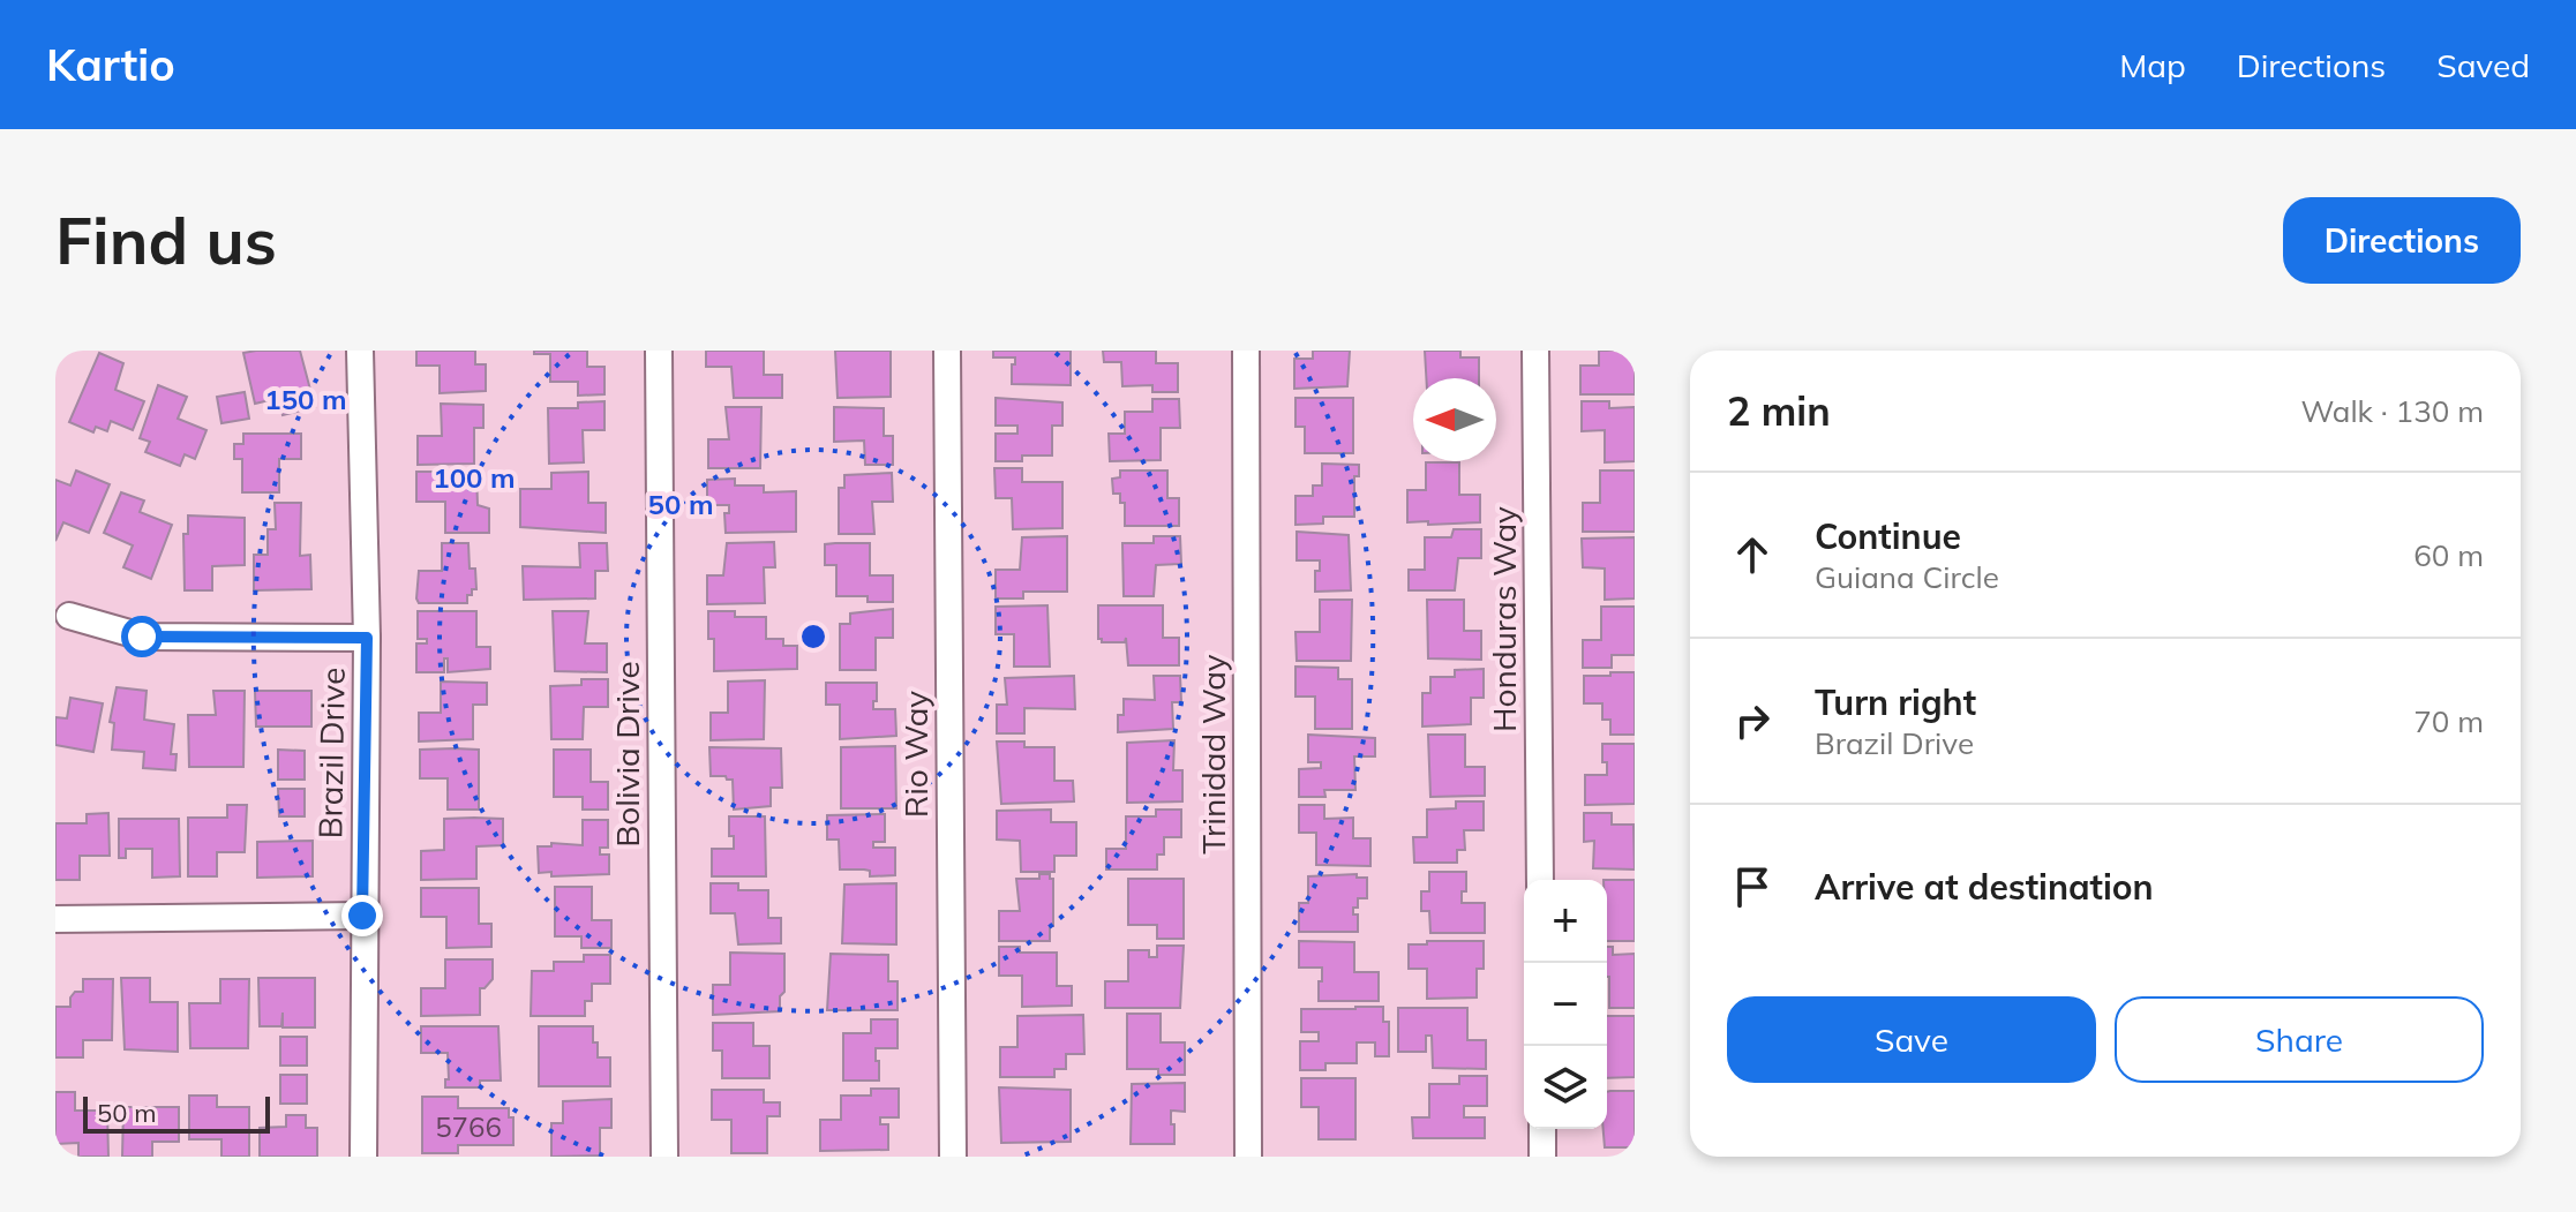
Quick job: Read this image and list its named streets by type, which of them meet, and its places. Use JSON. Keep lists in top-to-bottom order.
{
  "streets": {
    "street": [
      "Honduras Way",
      "Brazil Drive",
      "Bolivia Drive",
      "Rio Way",
      "Trinidad Way"
    ]
  },
  "house_numbers": ["5766"],
  "scale_bar": "50 m",
  "north": "left",
  "page": {
    "header": "Kartio",
    "nav": ["Map", "Directions", "Saved"],
    "buttons": [
      "Directions",
      ["Save", "Share"]
    ],
    "title": "Find us",
    "heading": ["2 min", "Walk · 130 m"],
    "list": [
      ["Continue", "Guiana Circle", "60 m"],
      ["Turn right", "Brazil Drive", "70 m"],
      "Arrive at destination"
    ],
    "map_buttons": ["+", "−"],
    "scale": "50 m"
  },
  "rings": ["150 m", "100 m", "50 m"]
}
